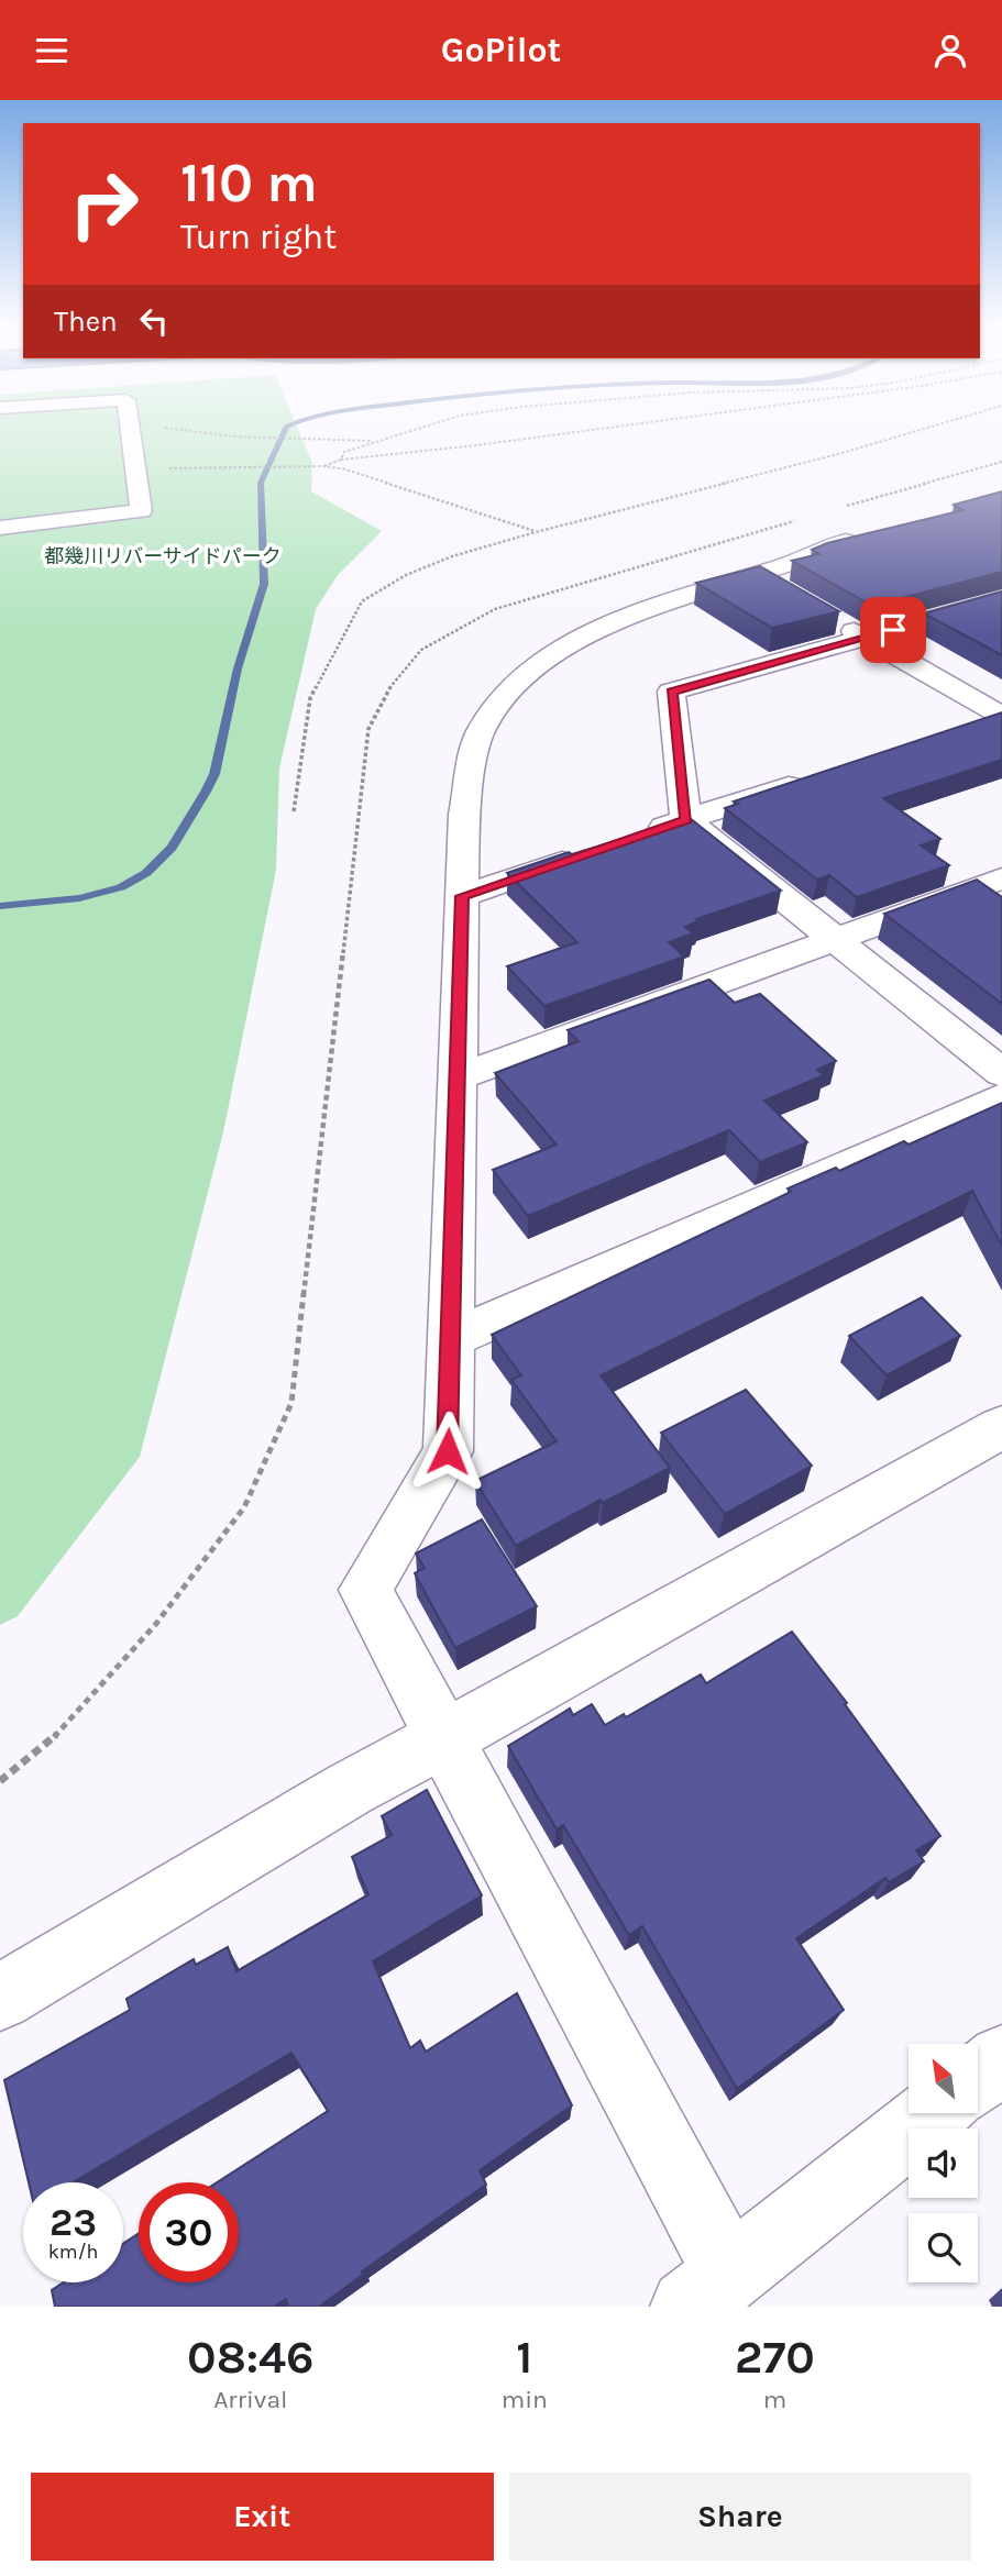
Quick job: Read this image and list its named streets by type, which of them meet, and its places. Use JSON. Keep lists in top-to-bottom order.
{
  "parks": ["都幾川リバーサイドパーク"],
  "north": "top left",
  "page": {
    "header": "GoPilot",
    "turn": ["110 m", "Turn right"],
    "then": "Then",
    "speed": "23 km/h",
    "limit": "30",
    "eta": [
      "08:46",
      "Arrival",
      "1",
      "min",
      "270",
      "m"
    ],
    "buttons": ["Exit", "Share"]
  }
}
